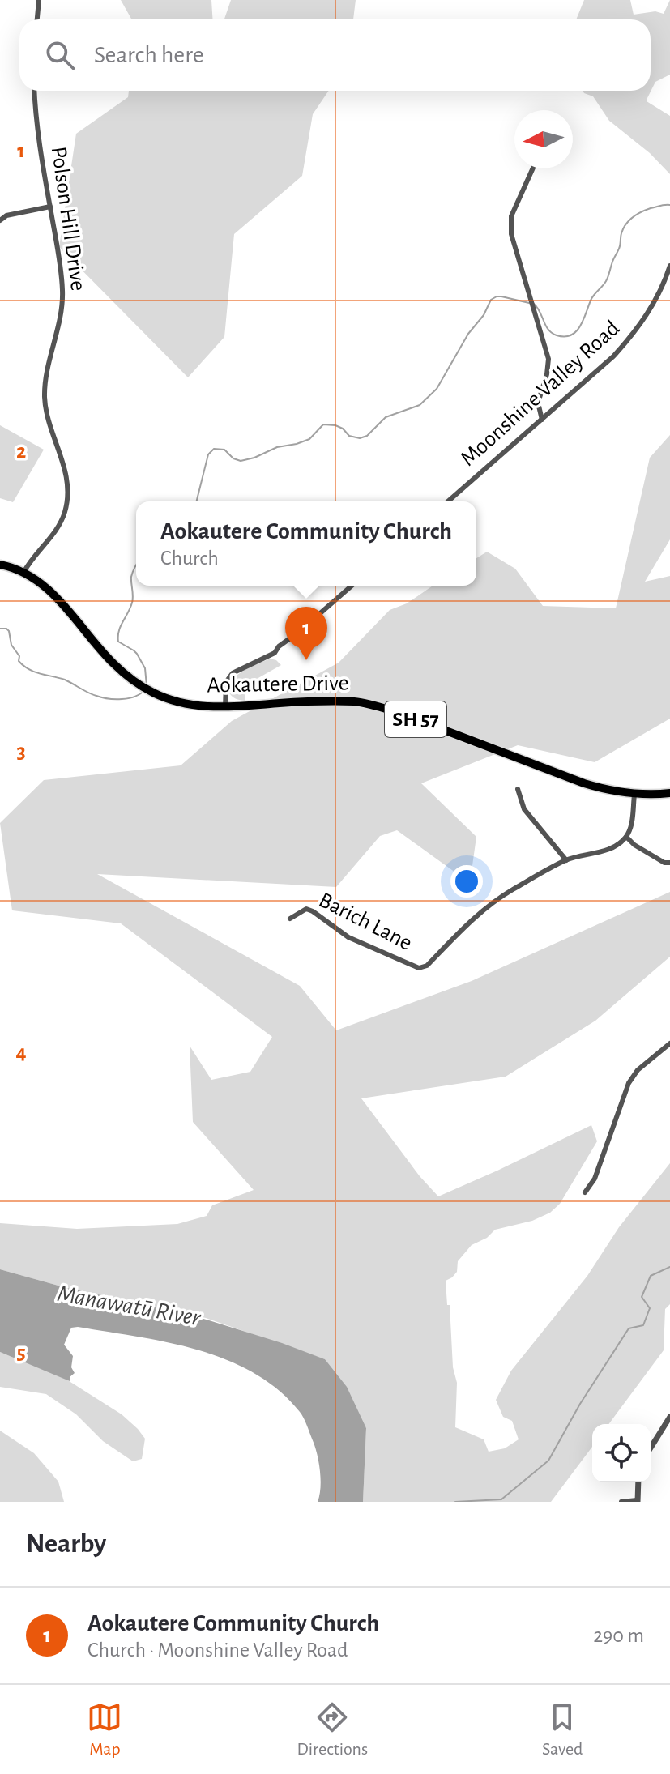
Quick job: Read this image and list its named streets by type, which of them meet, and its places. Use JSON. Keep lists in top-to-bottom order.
{
  "streets": {
    "highway": ["Aokautere Drive", "SH 57"],
    "street": ["Polson Hill Drive", "Moonshine Valley Road", "Barich Lane"]
  },
  "crossings": [
    ["Polson Hill Drive", "Aokautere Drive"]
  ],
  "water": ["Manawatū River"],
  "north": "left",
  "page": {
    "search": "Search here",
    "popup": ["Aokautere Community Church", "Church"],
    "pins": "1",
    "heading": "Nearby",
    "list": [
      {
        "mark": "1",
        "name": "Aokautere Community Church",
        "note": "Church · Moonshine Valley Road",
        "value": "290 m"
      }
    ],
    "nav": ["Map", "Directions", "Saved"]
  },
  "grid": {
    "rows": [
      "1",
      "2",
      "3",
      "4",
      "5"
    ]
  }
}
